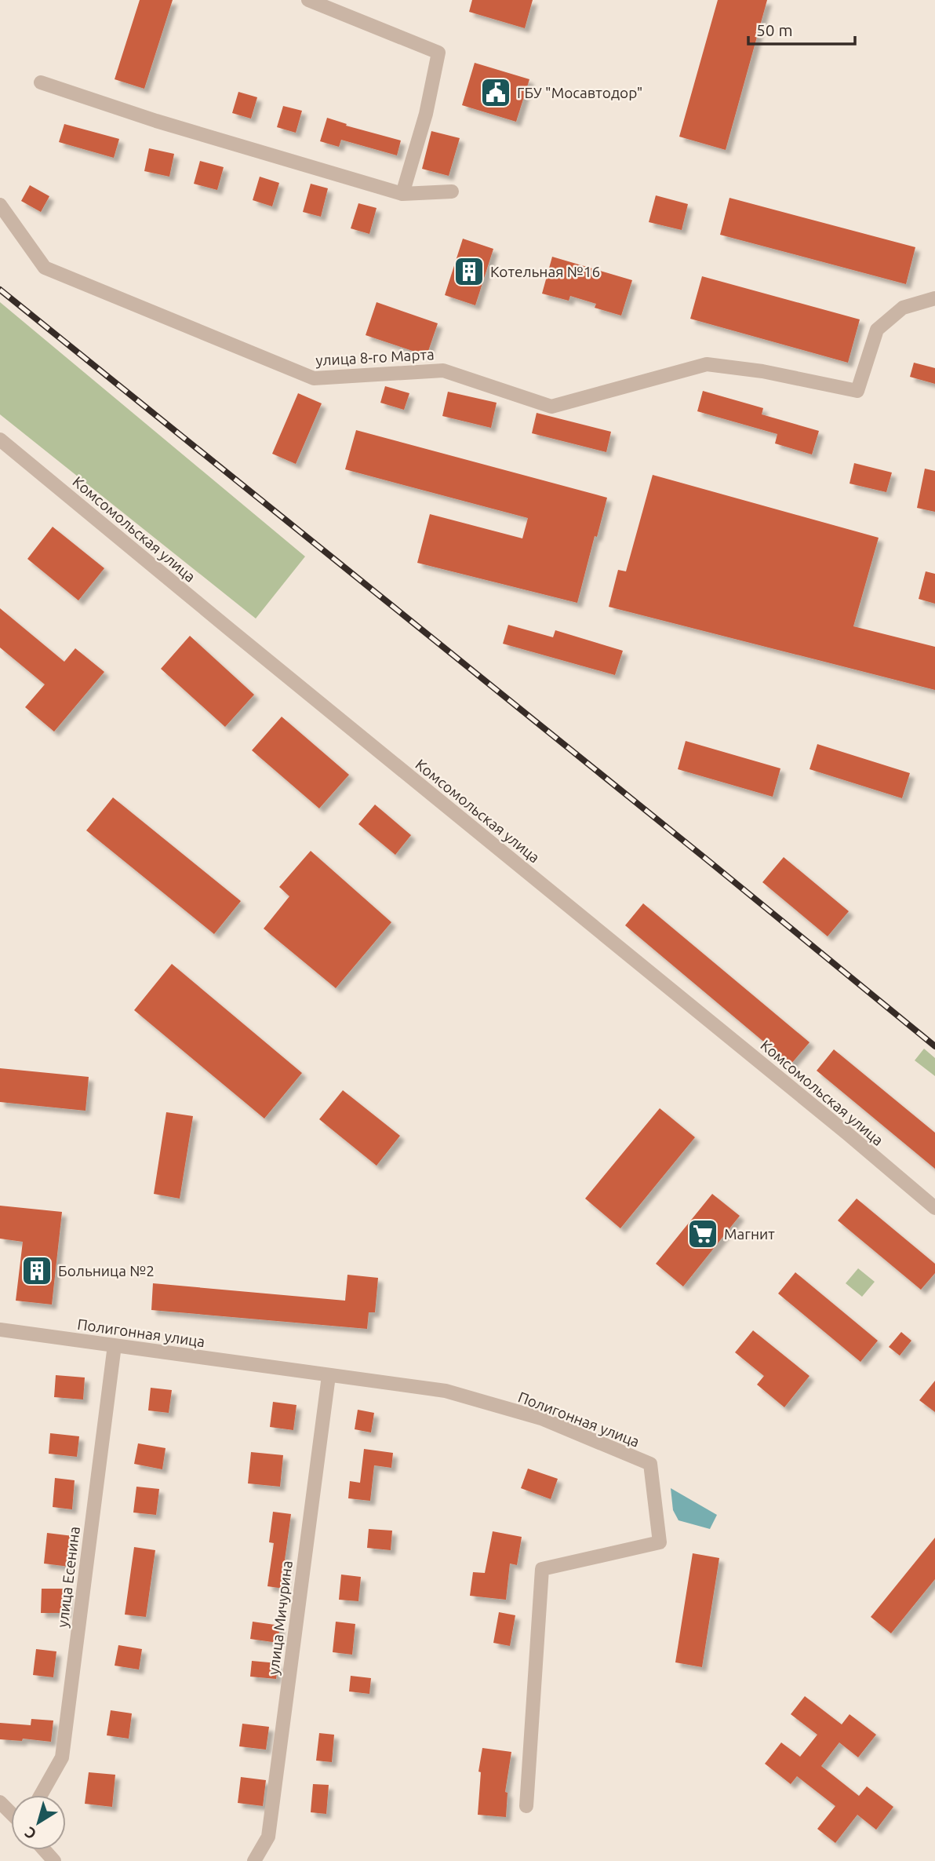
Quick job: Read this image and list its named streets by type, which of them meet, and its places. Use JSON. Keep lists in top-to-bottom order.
{
  "streets": {
    "street": [
      "улица 8-го Марта",
      "Комсомольская улица",
      "Полигонная улица",
      "улица Есенина",
      "улица Мичурина"
    ]
  },
  "crossings": [
    ["Полигонная улица", "улица Есенина"],
    ["Полигонная улица", "улица Мичурина"]
  ],
  "places": {
    "public building": ["ГБУ \"Мосавтодор\""],
    "building": ["Котельная №16", "Больница №2"],
    "supermarket": ["Магнит"]
  },
  "scale_bar": "50 m",
  "north": "bottom left"
}
